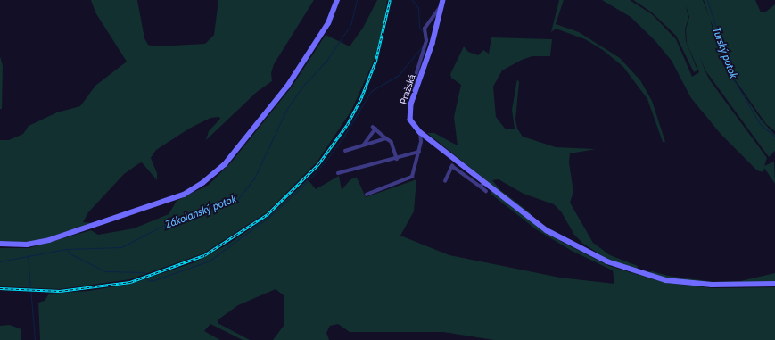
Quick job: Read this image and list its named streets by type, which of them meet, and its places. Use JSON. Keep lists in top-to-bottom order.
{
  "streets": {
    "main road": ["Pražská"]
  },
  "water": ["Turský potok", "Zákolanský potok"]
}
